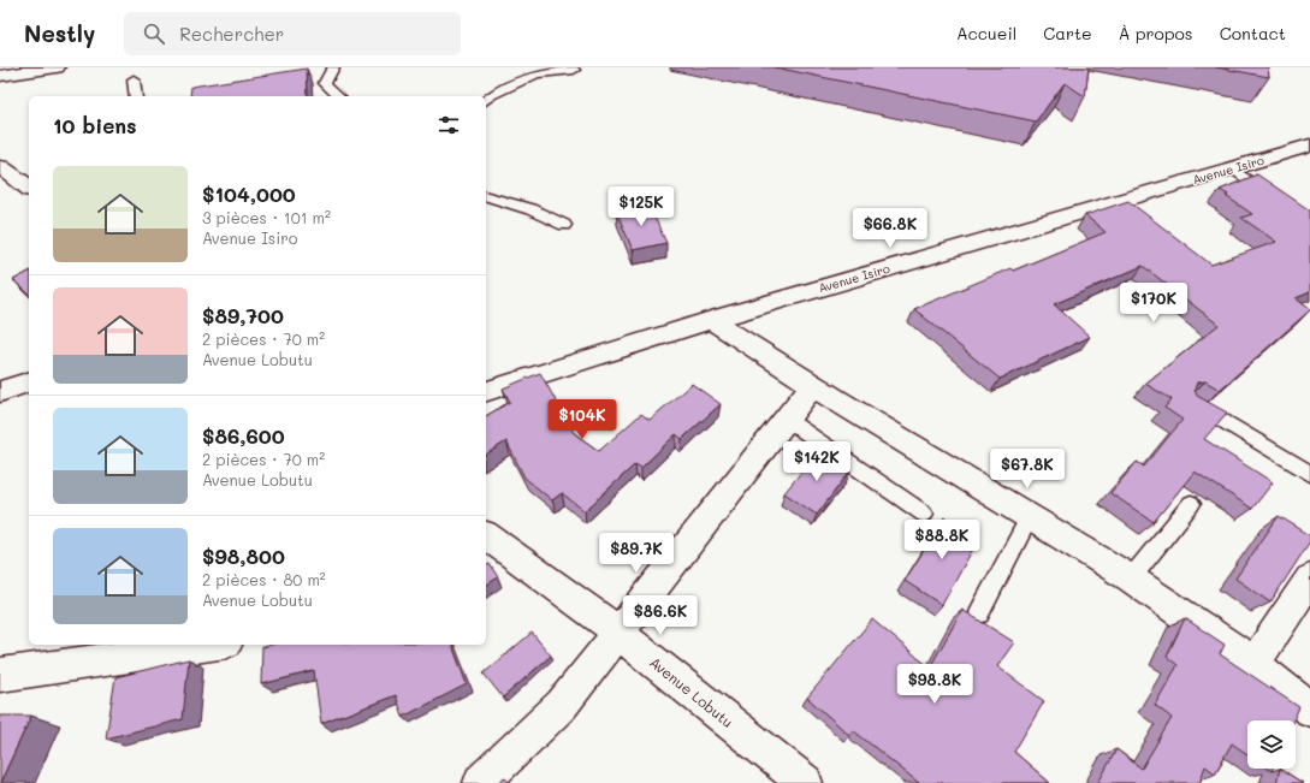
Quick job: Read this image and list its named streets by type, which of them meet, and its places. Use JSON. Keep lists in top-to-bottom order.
{
  "streets": {
    "street": ["Avenue Isiro", "Avenue Lobutu"]
  },
  "page": {
    "header": "Nestly",
    "search": "Rechercher",
    "nav": [
      "Accueil",
      "Carte",
      "À propos",
      "Contact"
    ],
    "heading": "10 biens",
    "list": [
      {
        "name": "$104,000",
        "note": "3 pièces · 101 m² · Avenue Isiro"
      },
      {
        "name": "$89,700",
        "note": "2 pièces · 70 m² · Avenue Lobutu"
      },
      {
        "name": "$86,600",
        "note": "2 pièces · 70 m² · Avenue Lobutu"
      },
      {
        "name": "$98,800",
        "note": "2 pièces · 80 m² · Avenue Lobutu"
      }
    ],
    "price": [
      "$125K",
      "$66.8K",
      "$170K",
      "$104K",
      "$142K",
      "$67.8K",
      "$88.8K",
      "$89.7K",
      "$86.6K",
      "$98.8K"
    ]
  }
}
